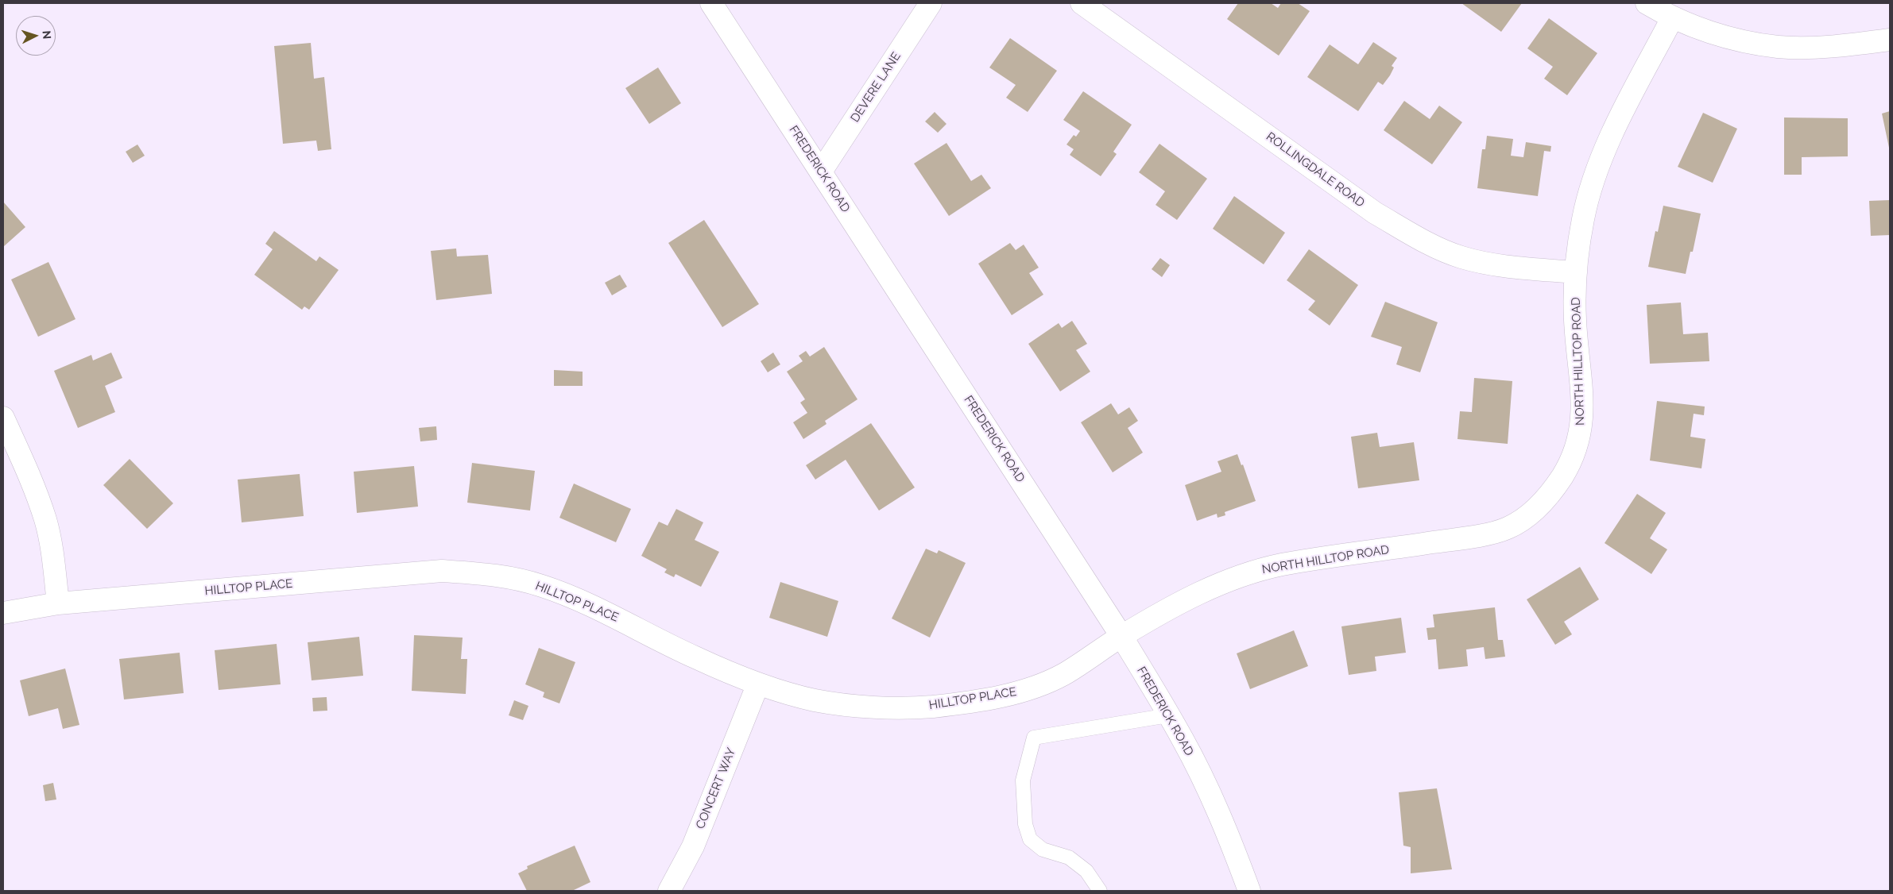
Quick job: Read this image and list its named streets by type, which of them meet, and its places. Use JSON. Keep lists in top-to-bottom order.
{
  "streets": {
    "street": [
      "DEVERE LANE",
      "FREDERICK ROAD",
      "ROLLINGDALE ROAD",
      "NORTH HILLTOP ROAD",
      "HILLTOP PLACE",
      "CONCERT WAY"
    ]
  },
  "crossings": [
    ["DEVERE LANE", "FREDERICK ROAD"],
    ["FREDERICK ROAD", "NORTH HILLTOP ROAD"],
    ["FREDERICK ROAD", "HILLTOP PLACE"],
    ["ROLLINGDALE ROAD", "NORTH HILLTOP ROAD"],
    ["NORTH HILLTOP ROAD", "HILLTOP PLACE"],
    ["HILLTOP PLACE", "CONCERT WAY"]
  ],
  "north": "right"
}
